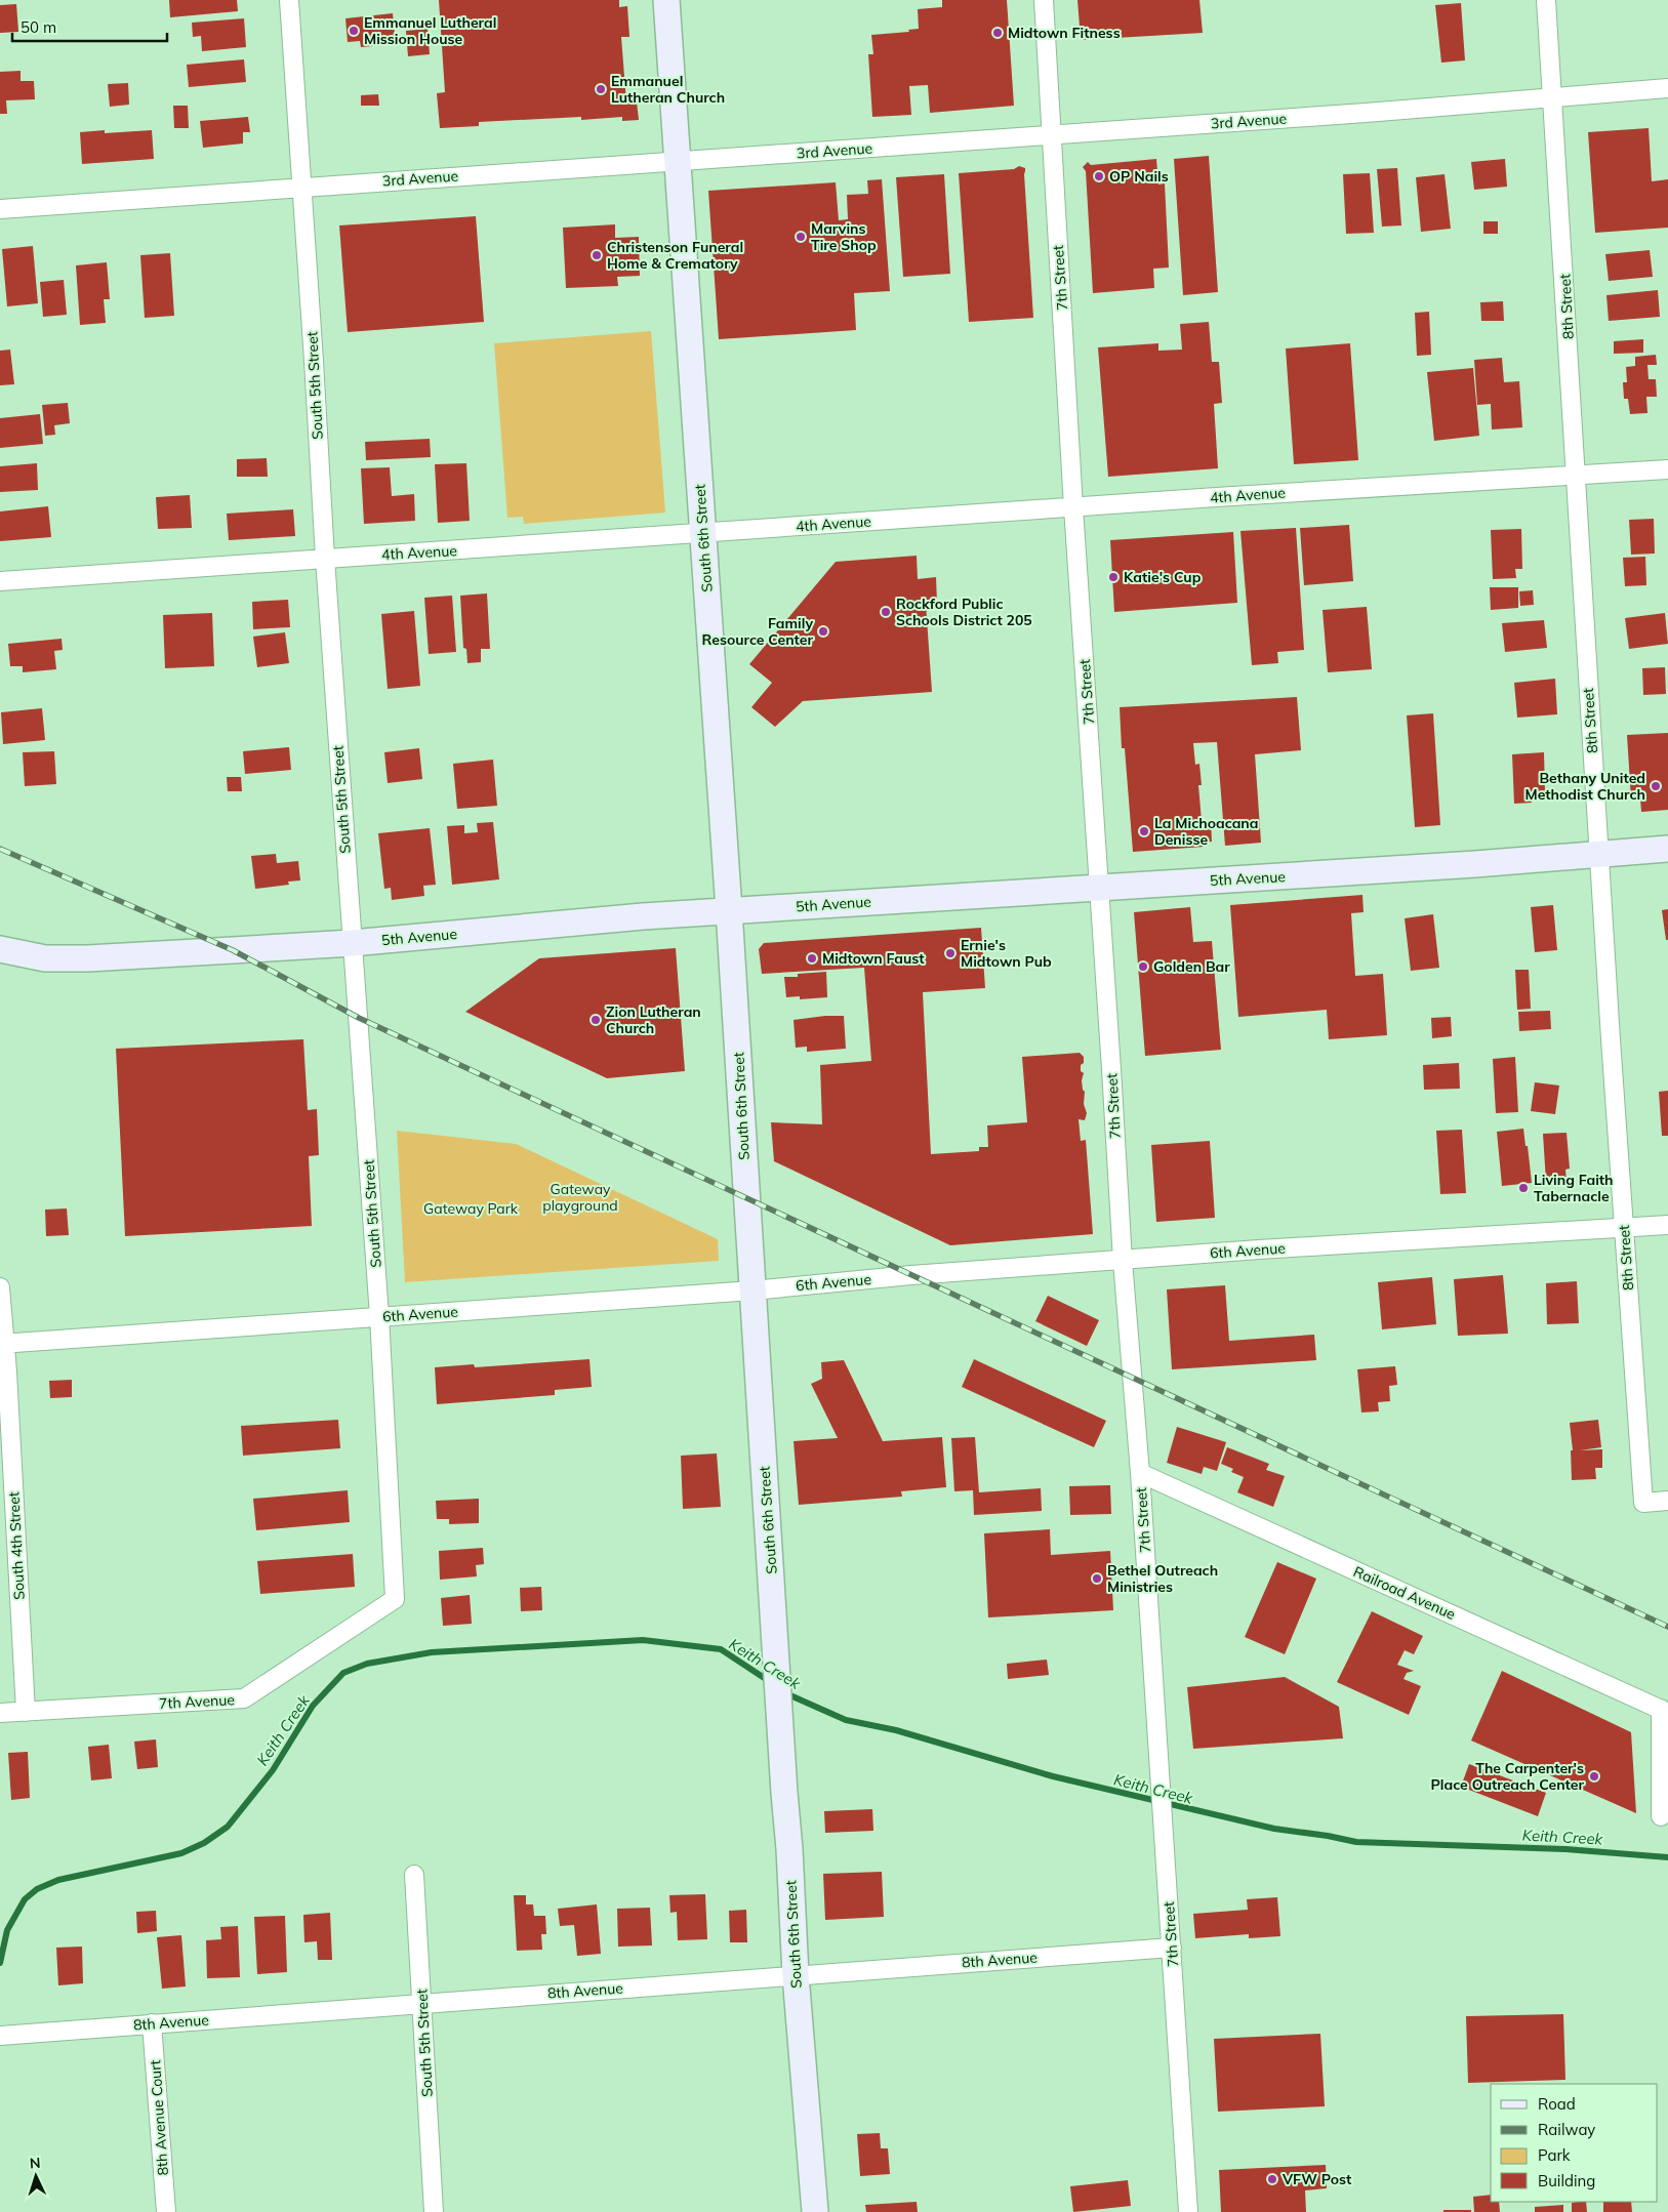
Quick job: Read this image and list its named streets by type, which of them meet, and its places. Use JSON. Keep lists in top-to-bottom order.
{
  "streets": {
    "street": [
      "3rd Avenue",
      "7th Street",
      "8th Street",
      "South 5th Street",
      "4th Avenue",
      "South 6th Street",
      "5th Avenue",
      "6th Avenue",
      "South 4th Street",
      "Railroad Avenue",
      "7th Avenue",
      "8th Avenue",
      "8th Avenue Court"
    ]
  },
  "crossings": [
    ["3rd Avenue", "7th Street"],
    ["3rd Avenue", "8th Street"],
    ["3rd Avenue", "South 5th Street"],
    ["3rd Avenue", "South 6th Street"],
    ["7th Street", "4th Avenue"],
    ["7th Street", "5th Avenue"],
    ["7th Street", "6th Avenue"],
    ["7th Street", "Railroad Avenue"],
    ["7th Street", "8th Avenue"],
    ["8th Street", "4th Avenue"],
    ["8th Street", "5th Avenue"],
    ["8th Street", "6th Avenue"],
    ["South 5th Street", "4th Avenue"],
    ["South 5th Street", "5th Avenue"],
    ["South 5th Street", "6th Avenue"],
    ["South 5th Street", "7th Avenue"],
    ["South 5th Street", "8th Avenue"],
    ["4th Avenue", "South 6th Street"],
    ["South 6th Street", "5th Avenue"],
    ["South 6th Street", "6th Avenue"],
    ["South 6th Street", "8th Avenue"],
    ["6th Avenue", "South 4th Street"],
    ["South 4th Street", "7th Avenue"],
    ["8th Avenue", "8th Avenue Court"]
  ],
  "water": ["Keith Creek"],
  "parks": ["Gateway playground", "Gateway Park"],
  "places": [
    "Emmanuel Lutheral Mission House",
    "Midtown Fitness",
    "Emmanuel Lutheran Church",
    "OP Nails",
    "Marvins Tire Shop",
    "Christenson Funeral Home & Crematory",
    "Katie's Cup",
    "Rockford Public Schools District 205",
    "Family Resource Center",
    "Bethany United Methodist Church",
    "La Michoacana Denisse",
    "Ernie's Midtown Pub",
    "Midtown Faust",
    "Golden Bar",
    "Zion Lutheran Church",
    "Living Faith Tabernacle",
    "Bethel Outreach Ministries",
    "The Carpenter's Place Outreach Center",
    "VFW Post"
  ],
  "legend": [
    "Road",
    "Railway",
    "Park",
    "Building"
  ],
  "scale_bar": "50 m",
  "north": "top"
}
